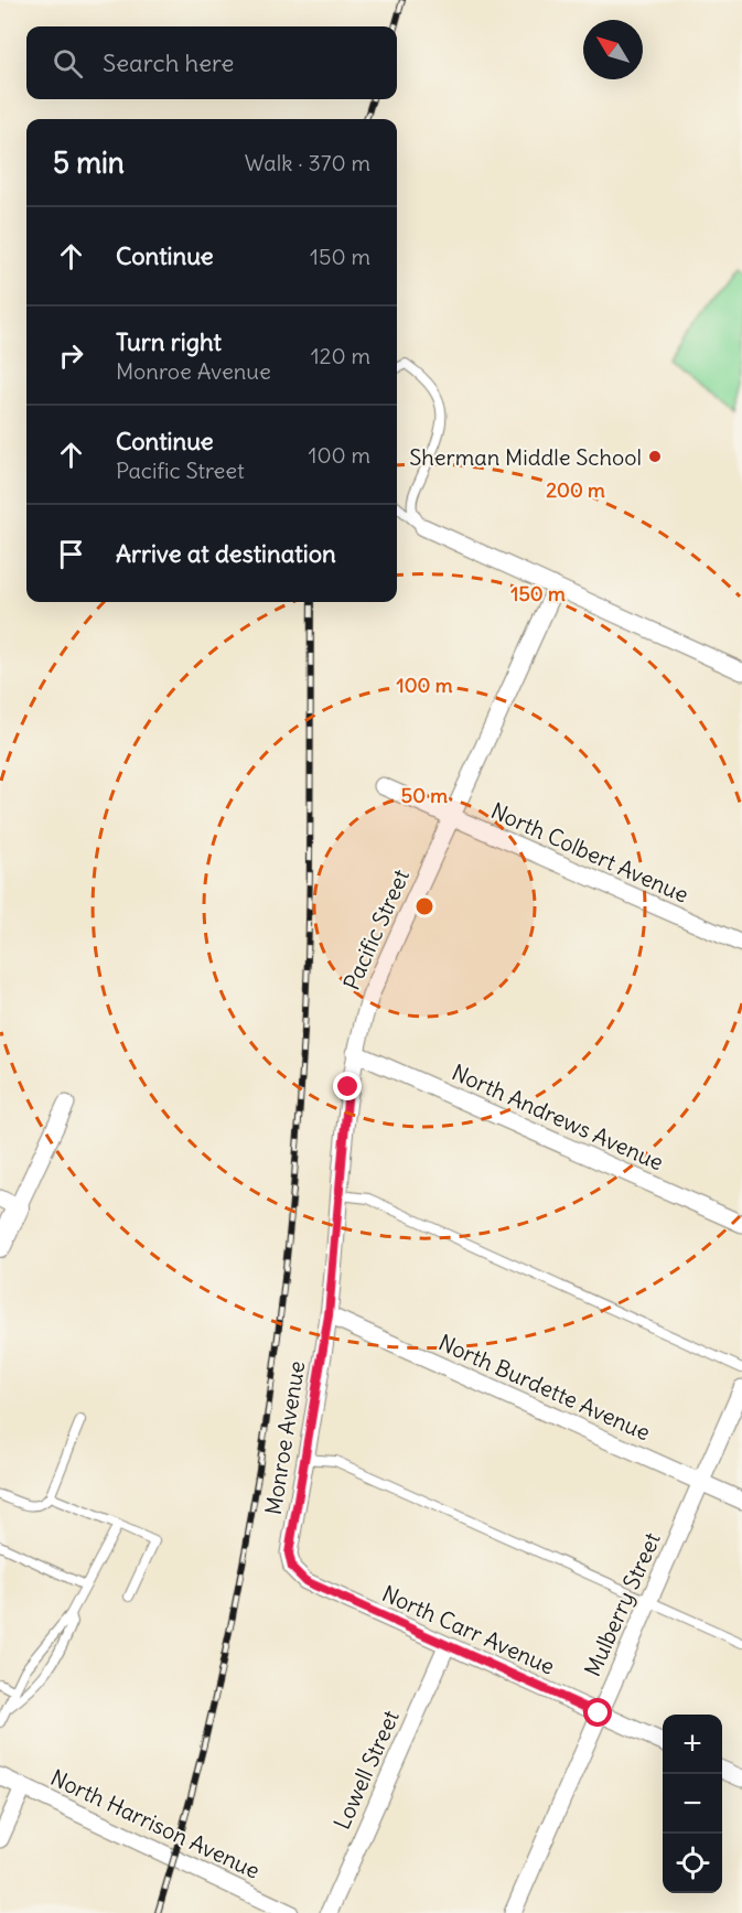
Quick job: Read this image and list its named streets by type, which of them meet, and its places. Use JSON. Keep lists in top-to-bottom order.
{
  "streets": {
    "street": [
      "North Colbert Avenue",
      "Pacific Street",
      "North Andrews Avenue",
      "North Burdette Avenue",
      "Monroe Avenue",
      "Mulberry Street",
      "North Carr Avenue",
      "Lowell Street",
      "North Harrison Avenue"
    ]
  },
  "crossings": [
    ["North Colbert Avenue", "Pacific Street"],
    ["Pacific Street", "North Andrews Avenue"],
    ["Pacific Street", "North Burdette Avenue"],
    ["Pacific Street", "Monroe Avenue"],
    ["North Burdette Avenue", "Monroe Avenue"],
    ["North Burdette Avenue", "Mulberry Street"],
    ["Monroe Avenue", "North Carr Avenue"],
    ["Mulberry Street", "North Carr Avenue"],
    ["North Carr Avenue", "Lowell Street"]
  ],
  "places": ["Sherman Middle School"],
  "north": "top left",
  "page": {
    "search": "Search here",
    "heading": ["5 min", "Walk · 370 m"],
    "list": [
      ["Continue", "150 m"],
      ["Turn right", "Monroe Avenue", "120 m"],
      ["Continue", "Pacific Street", "100 m"],
      "Arrive at destination"
    ],
    "map_buttons": ["+", "−"]
  },
  "rings": [
    "200 m",
    "150 m",
    "100 m",
    "50 m"
  ]
}
